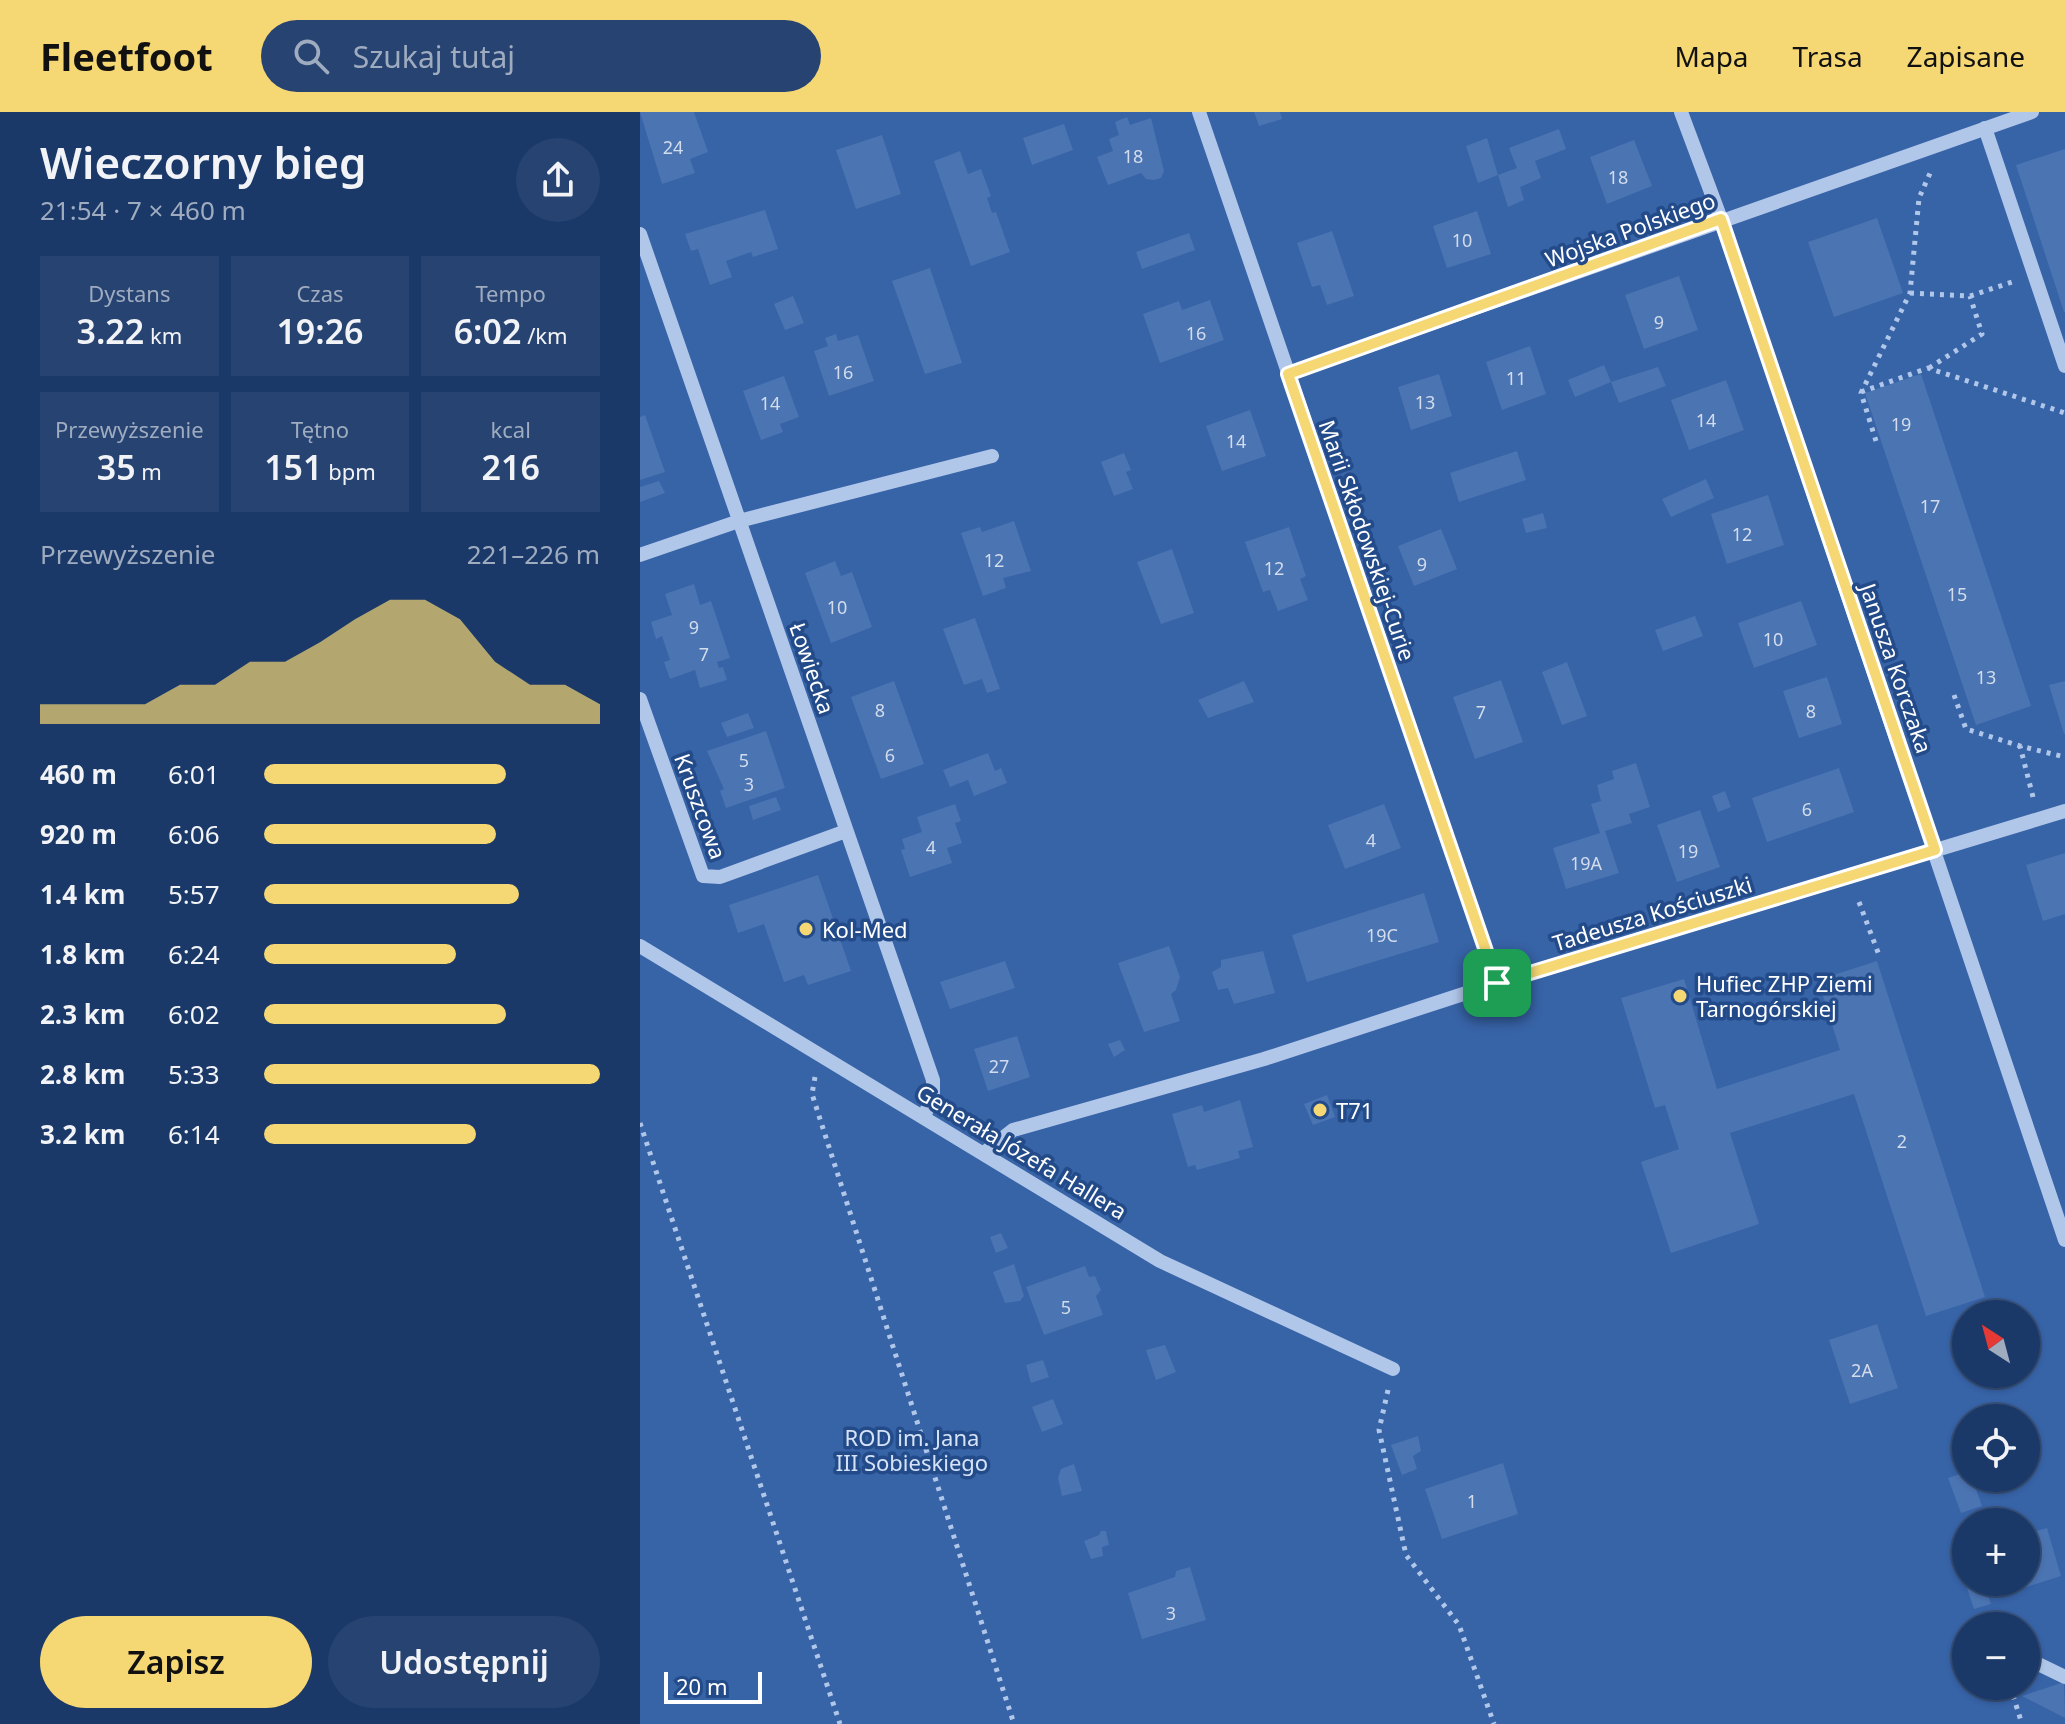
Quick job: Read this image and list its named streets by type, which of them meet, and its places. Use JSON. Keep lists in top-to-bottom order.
{
  "streets": {
    "street": [
      "Wojska Polskiego",
      "Marii Skłodowskiej-Curie",
      "Łowiecka",
      "Janusza Korczaka",
      "Kruszcowa",
      "Tadeusza Kościuszki",
      "Generała Józefa Hallera"
    ]
  },
  "crossings": [
    ["Wojska Polskiego", "Marii Skłodowskiej-Curie"],
    ["Wojska Polskiego", "Janusza Korczaka"],
    ["Marii Skłodowskiej-Curie", "Tadeusza Kościuszki"],
    ["Łowiecka", "Kruszcowa"],
    ["Łowiecka", "Generała Józefa Hallera"],
    ["Janusza Korczaka", "Tadeusza Kościuszki"],
    ["Tadeusza Kościuszki", "Generała Józefa Hallera"]
  ],
  "parks": ["ROD im. Jana III Sobieskiego"],
  "places": ["Kol-Med", "Hufiec ZHP Ziemi Tarnogórskiej", "T71"],
  "house_numbers": [
    "24",
    "18",
    "18",
    "10",
    "9",
    "16",
    "16",
    "11",
    "13",
    "14",
    "14",
    "19",
    "14",
    "17",
    "12",
    "12",
    "9",
    "12",
    "15",
    "10",
    "9",
    "10",
    "7",
    "13",
    "8",
    "8",
    "7",
    "6",
    "5",
    "3",
    "6",
    "4",
    "4",
    "19",
    "19A",
    "19C",
    "27",
    "2",
    "5",
    "2A",
    "1",
    "3"
  ],
  "scale_bar": "20 m",
  "north": "top left",
  "page": {
    "header": "Fleetfoot",
    "search": "Szukaj tutaj",
    "nav": ["Mapa", "Trasa", "Zapisane"],
    "heading": ["Wieczorny bieg", "21:54 · 7 × 460 m"],
    "stats": [
      ["Dystans", "3.22 km"],
      ["Czas", "19:26"],
      ["Tempo", "6:02 /km"],
      ["Przewyższenie", "35 m"],
      ["Tętno", "151 bpm"],
      ["kcal", "216"]
    ],
    "chart": ["Przewyższenie", "221–226 m"],
    "list": [
      {
        "name": "460 m",
        "note": "6:01"
      },
      {
        "name": "920 m",
        "note": "6:06"
      },
      {
        "name": "1.4 km",
        "note": "5:57"
      },
      {
        "name": "1.8 km",
        "note": "6:24"
      },
      {
        "name": "2.3 km",
        "note": "6:02"
      },
      {
        "name": "2.8 km",
        "note": "5:33"
      },
      {
        "name": "3.2 km",
        "note": "6:14"
      }
    ],
    "map_buttons": ["+", "−"],
    "buttons": ["Zapisz", "Udostępnij"],
    "scale": "20 m"
  }
}
